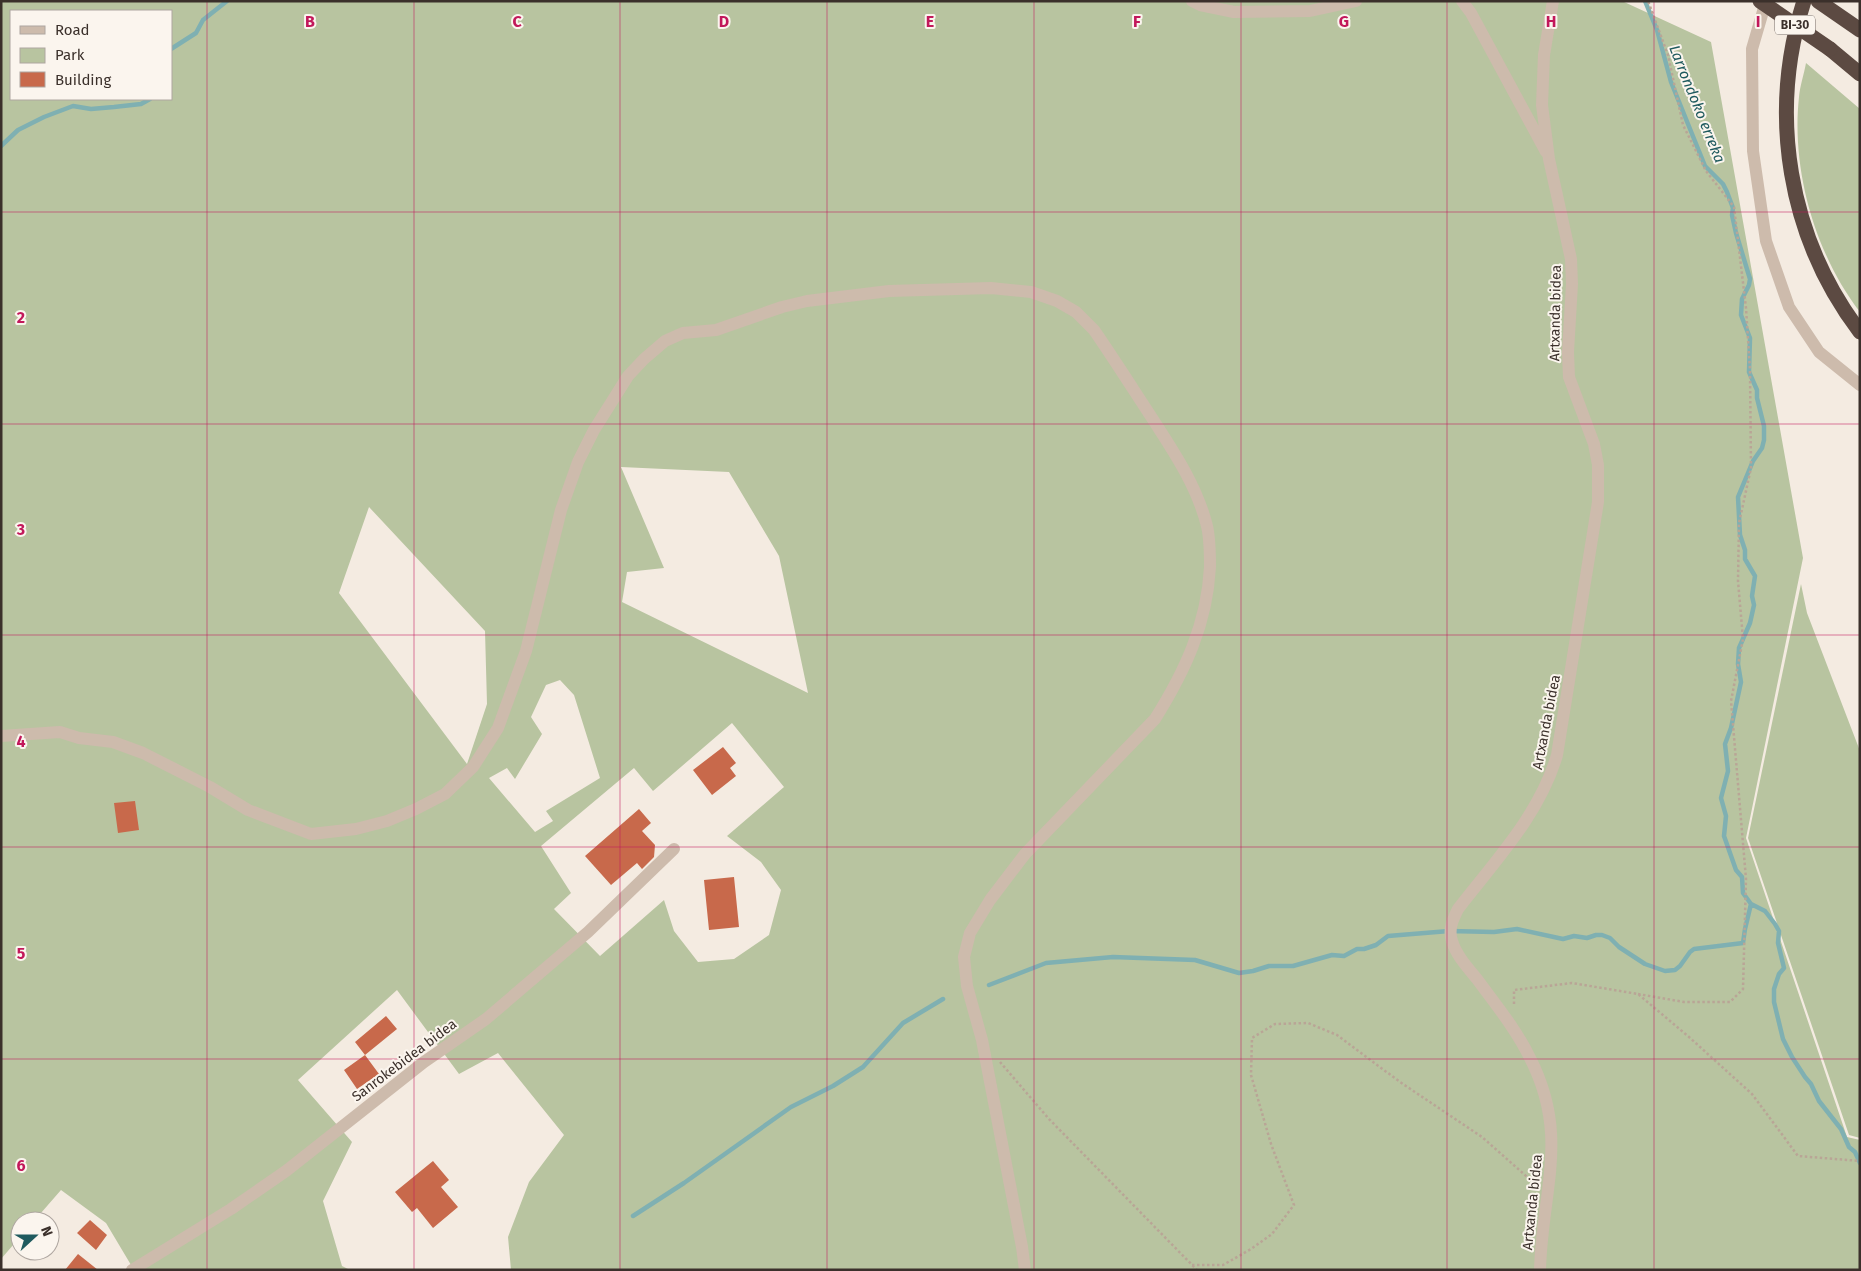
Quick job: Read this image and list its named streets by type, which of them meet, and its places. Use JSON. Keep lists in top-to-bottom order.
{
  "streets": {
    "highway": ["BI-30"],
    "street": ["Artxanda bidea", "Sanrokebidea bidea"]
  },
  "water": ["Larrondoko erreka"],
  "legend": ["Road", "Park", "Building"],
  "north": "right",
  "grid": {
    "columns": [
      "B",
      "C",
      "D",
      "E",
      "F",
      "G",
      "H",
      "I"
    ],
    "rows": [
      "2",
      "3",
      "4",
      "5",
      "6"
    ]
  }
}
